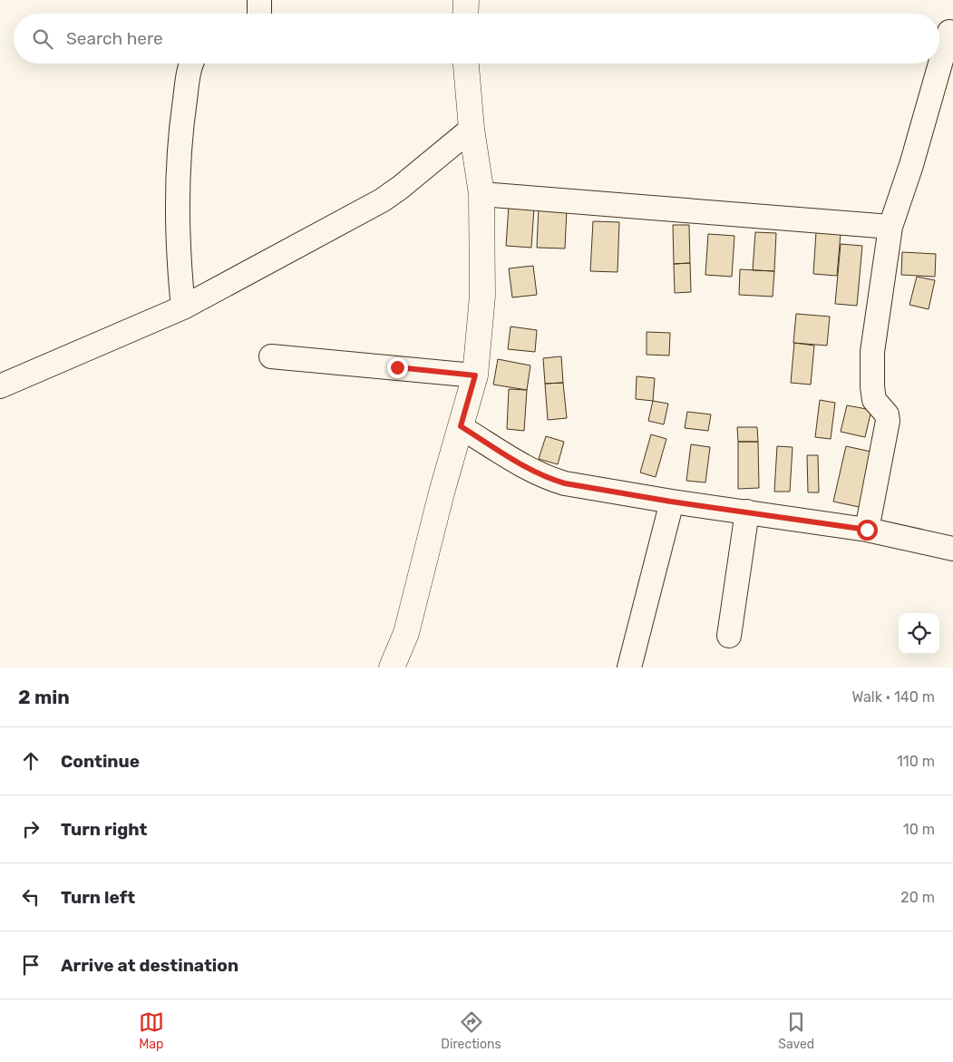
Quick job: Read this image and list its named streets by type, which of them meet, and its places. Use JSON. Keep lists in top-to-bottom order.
{
  "page": {
    "search": "Search here",
    "heading": ["2 min", "Walk · 140 m"],
    "list": [
      ["Continue", "110 m"],
      ["Turn right", "10 m"],
      ["Turn left", "20 m"],
      "Arrive at destination"
    ],
    "nav": ["Map", "Directions", "Saved"]
  }
}
